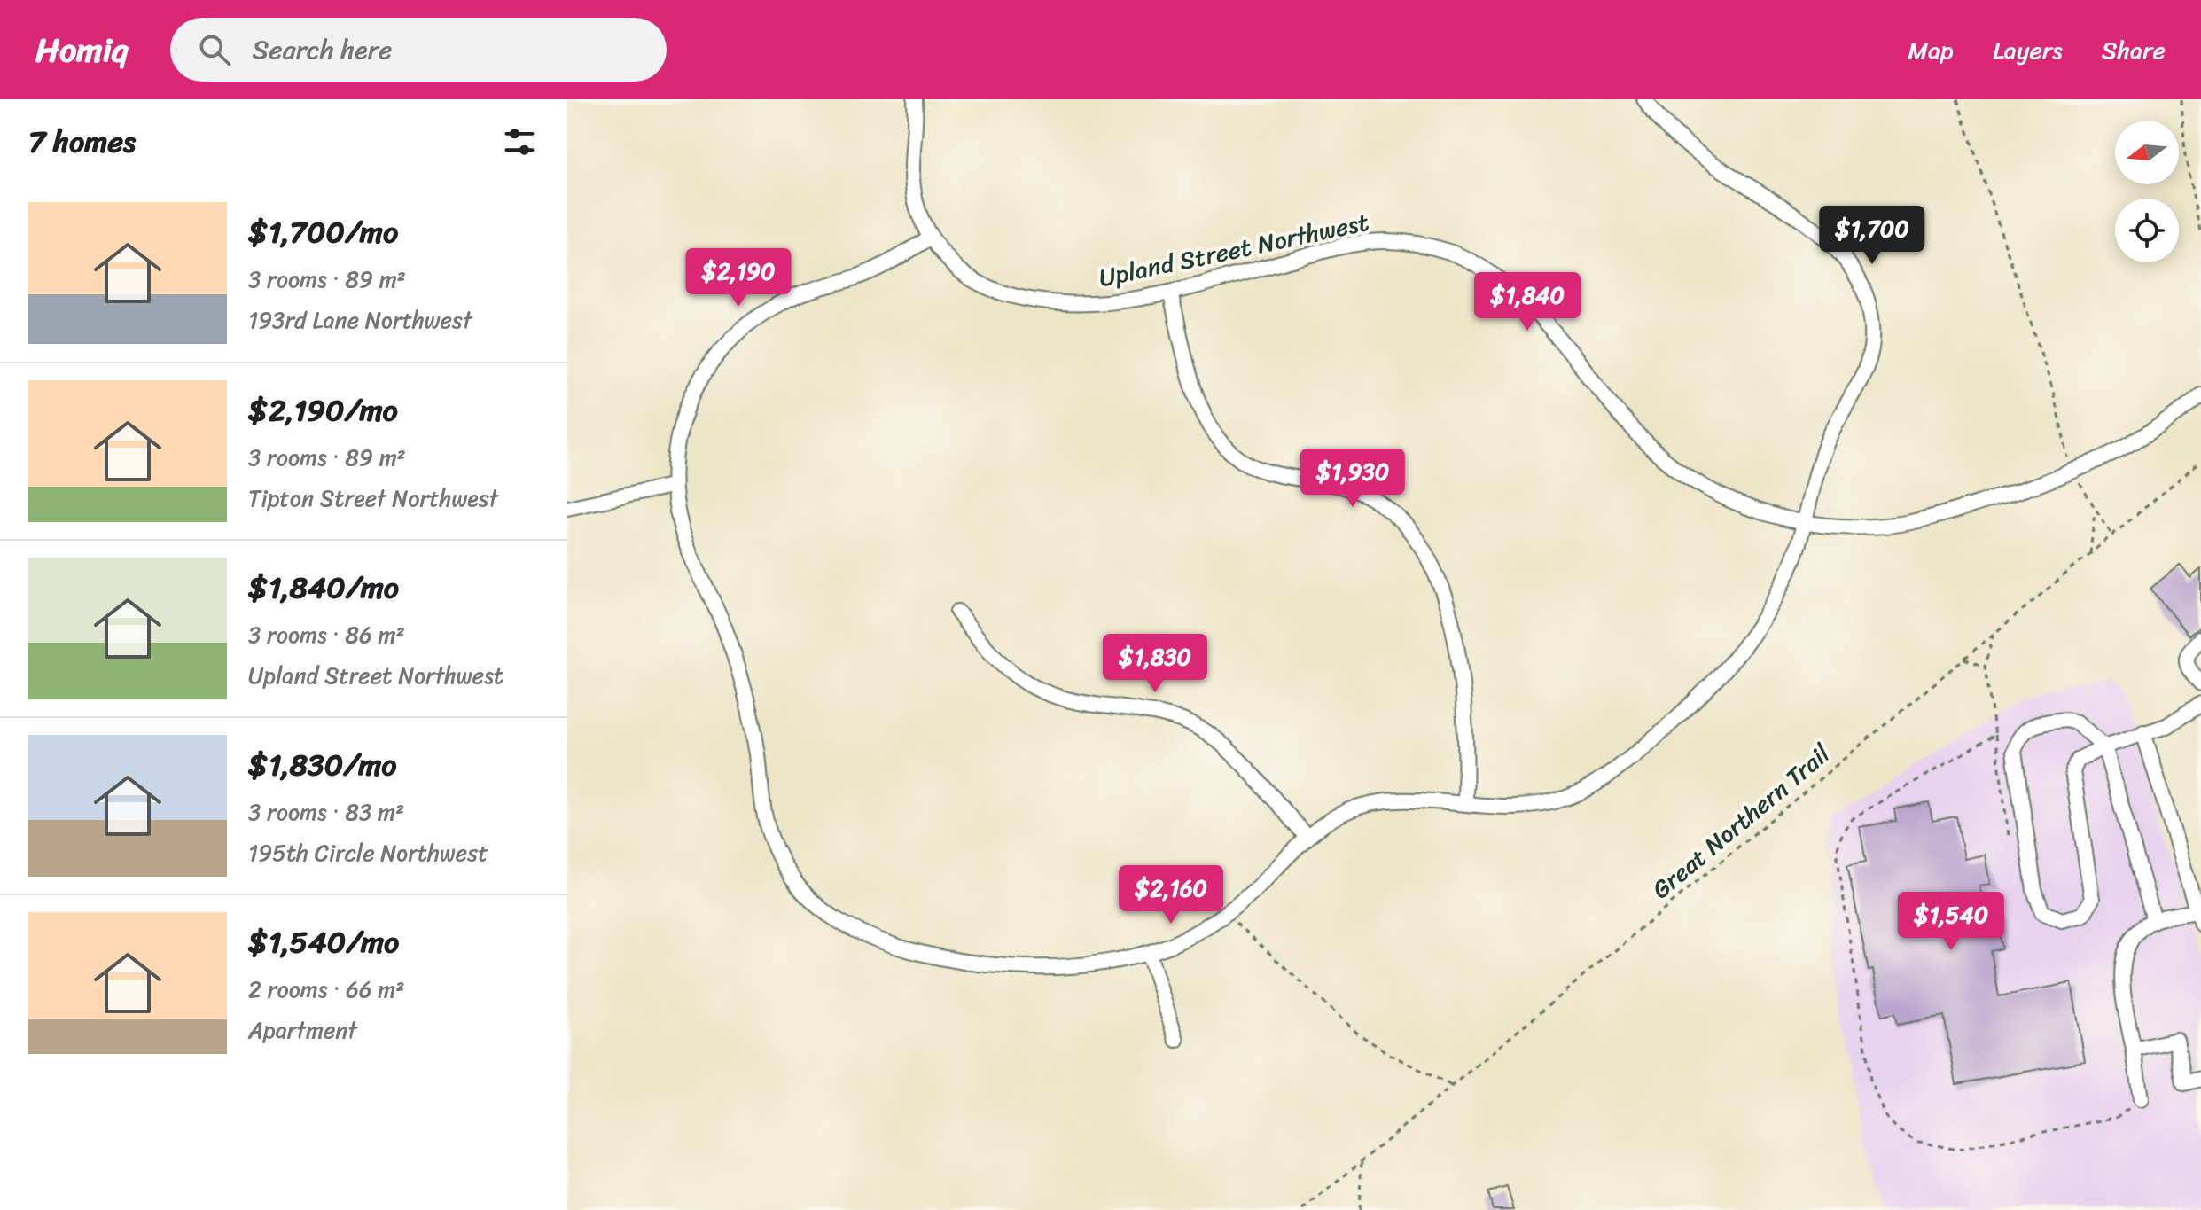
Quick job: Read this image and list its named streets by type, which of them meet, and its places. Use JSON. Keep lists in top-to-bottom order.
{
  "streets": {
    "street": ["Upland Street Northwest"],
    "path": ["Great Northern Trail"]
  },
  "north": "left",
  "page": {
    "header": "Homiq",
    "search": "Search here",
    "nav": ["Map", "Layers", "Share"],
    "heading": "7 homes",
    "list": [
      {
        "name": "$1,700/mo",
        "note": "3 rooms · 89 m² · 193rd Lane Northwest"
      },
      {
        "name": "$2,190/mo",
        "note": "3 rooms · 89 m² · Tipton Street Northwest"
      },
      {
        "name": "$1,840/mo",
        "note": "3 rooms · 86 m² · Upland Street Northwest"
      },
      {
        "name": "$1,830/mo",
        "note": "3 rooms · 83 m² · 195th Circle Northwest"
      },
      {
        "name": "$1,540/mo",
        "note": "2 rooms · 66 m² · Apartment"
      }
    ],
    "price": [
      "$1,700",
      "$2,190",
      "$1,840",
      "$1,930",
      "$1,830",
      "$2,160",
      "$1,540"
    ]
  }
}
